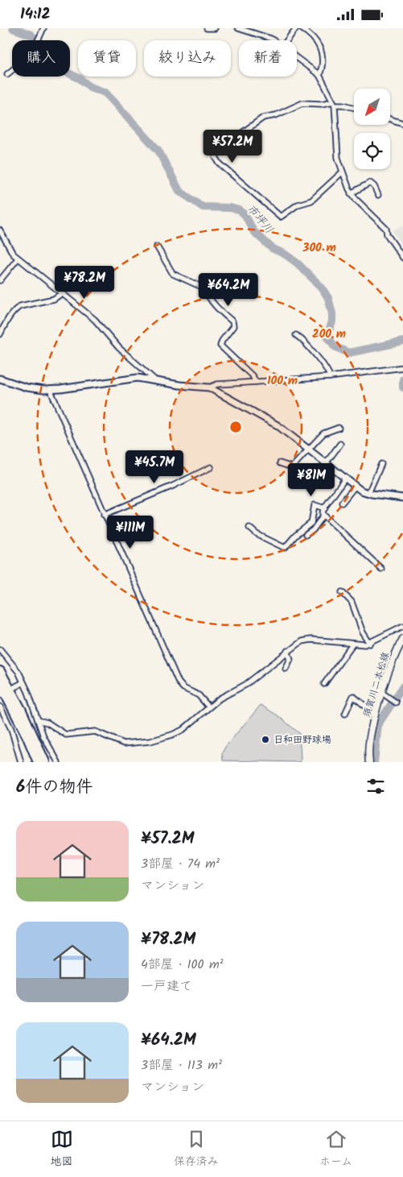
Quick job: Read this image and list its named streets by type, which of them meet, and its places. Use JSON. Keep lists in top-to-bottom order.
{
  "streets": {
    "main road": ["須賀川二本松線"]
  },
  "water": ["市坪川"],
  "places": ["日和田野球場"],
  "north": "bottom left",
  "page": {
    "status": "14:12",
    "chip": [
      "購入",
      "賃貸",
      "絞り込み",
      "新着"
    ],
    "price": [
      "¥57.2M",
      "¥78.2M",
      "¥64.2M",
      "¥45.7M",
      "¥81M",
      "¥111M"
    ],
    "heading": "6件の物件",
    "list": [
      {
        "name": "¥57.2M",
        "note": "3部屋 · 74 m² · マンション"
      },
      {
        "name": "¥78.2M",
        "note": "4部屋 · 100 m² · 一戸建て"
      },
      {
        "name": "¥64.2M",
        "note": "3部屋 · 113 m² · マンション"
      }
    ],
    "tabs": ["地図", "保存済み", "ホーム"]
  },
  "rings": ["300 m", "200 m", "100 m"]
}
